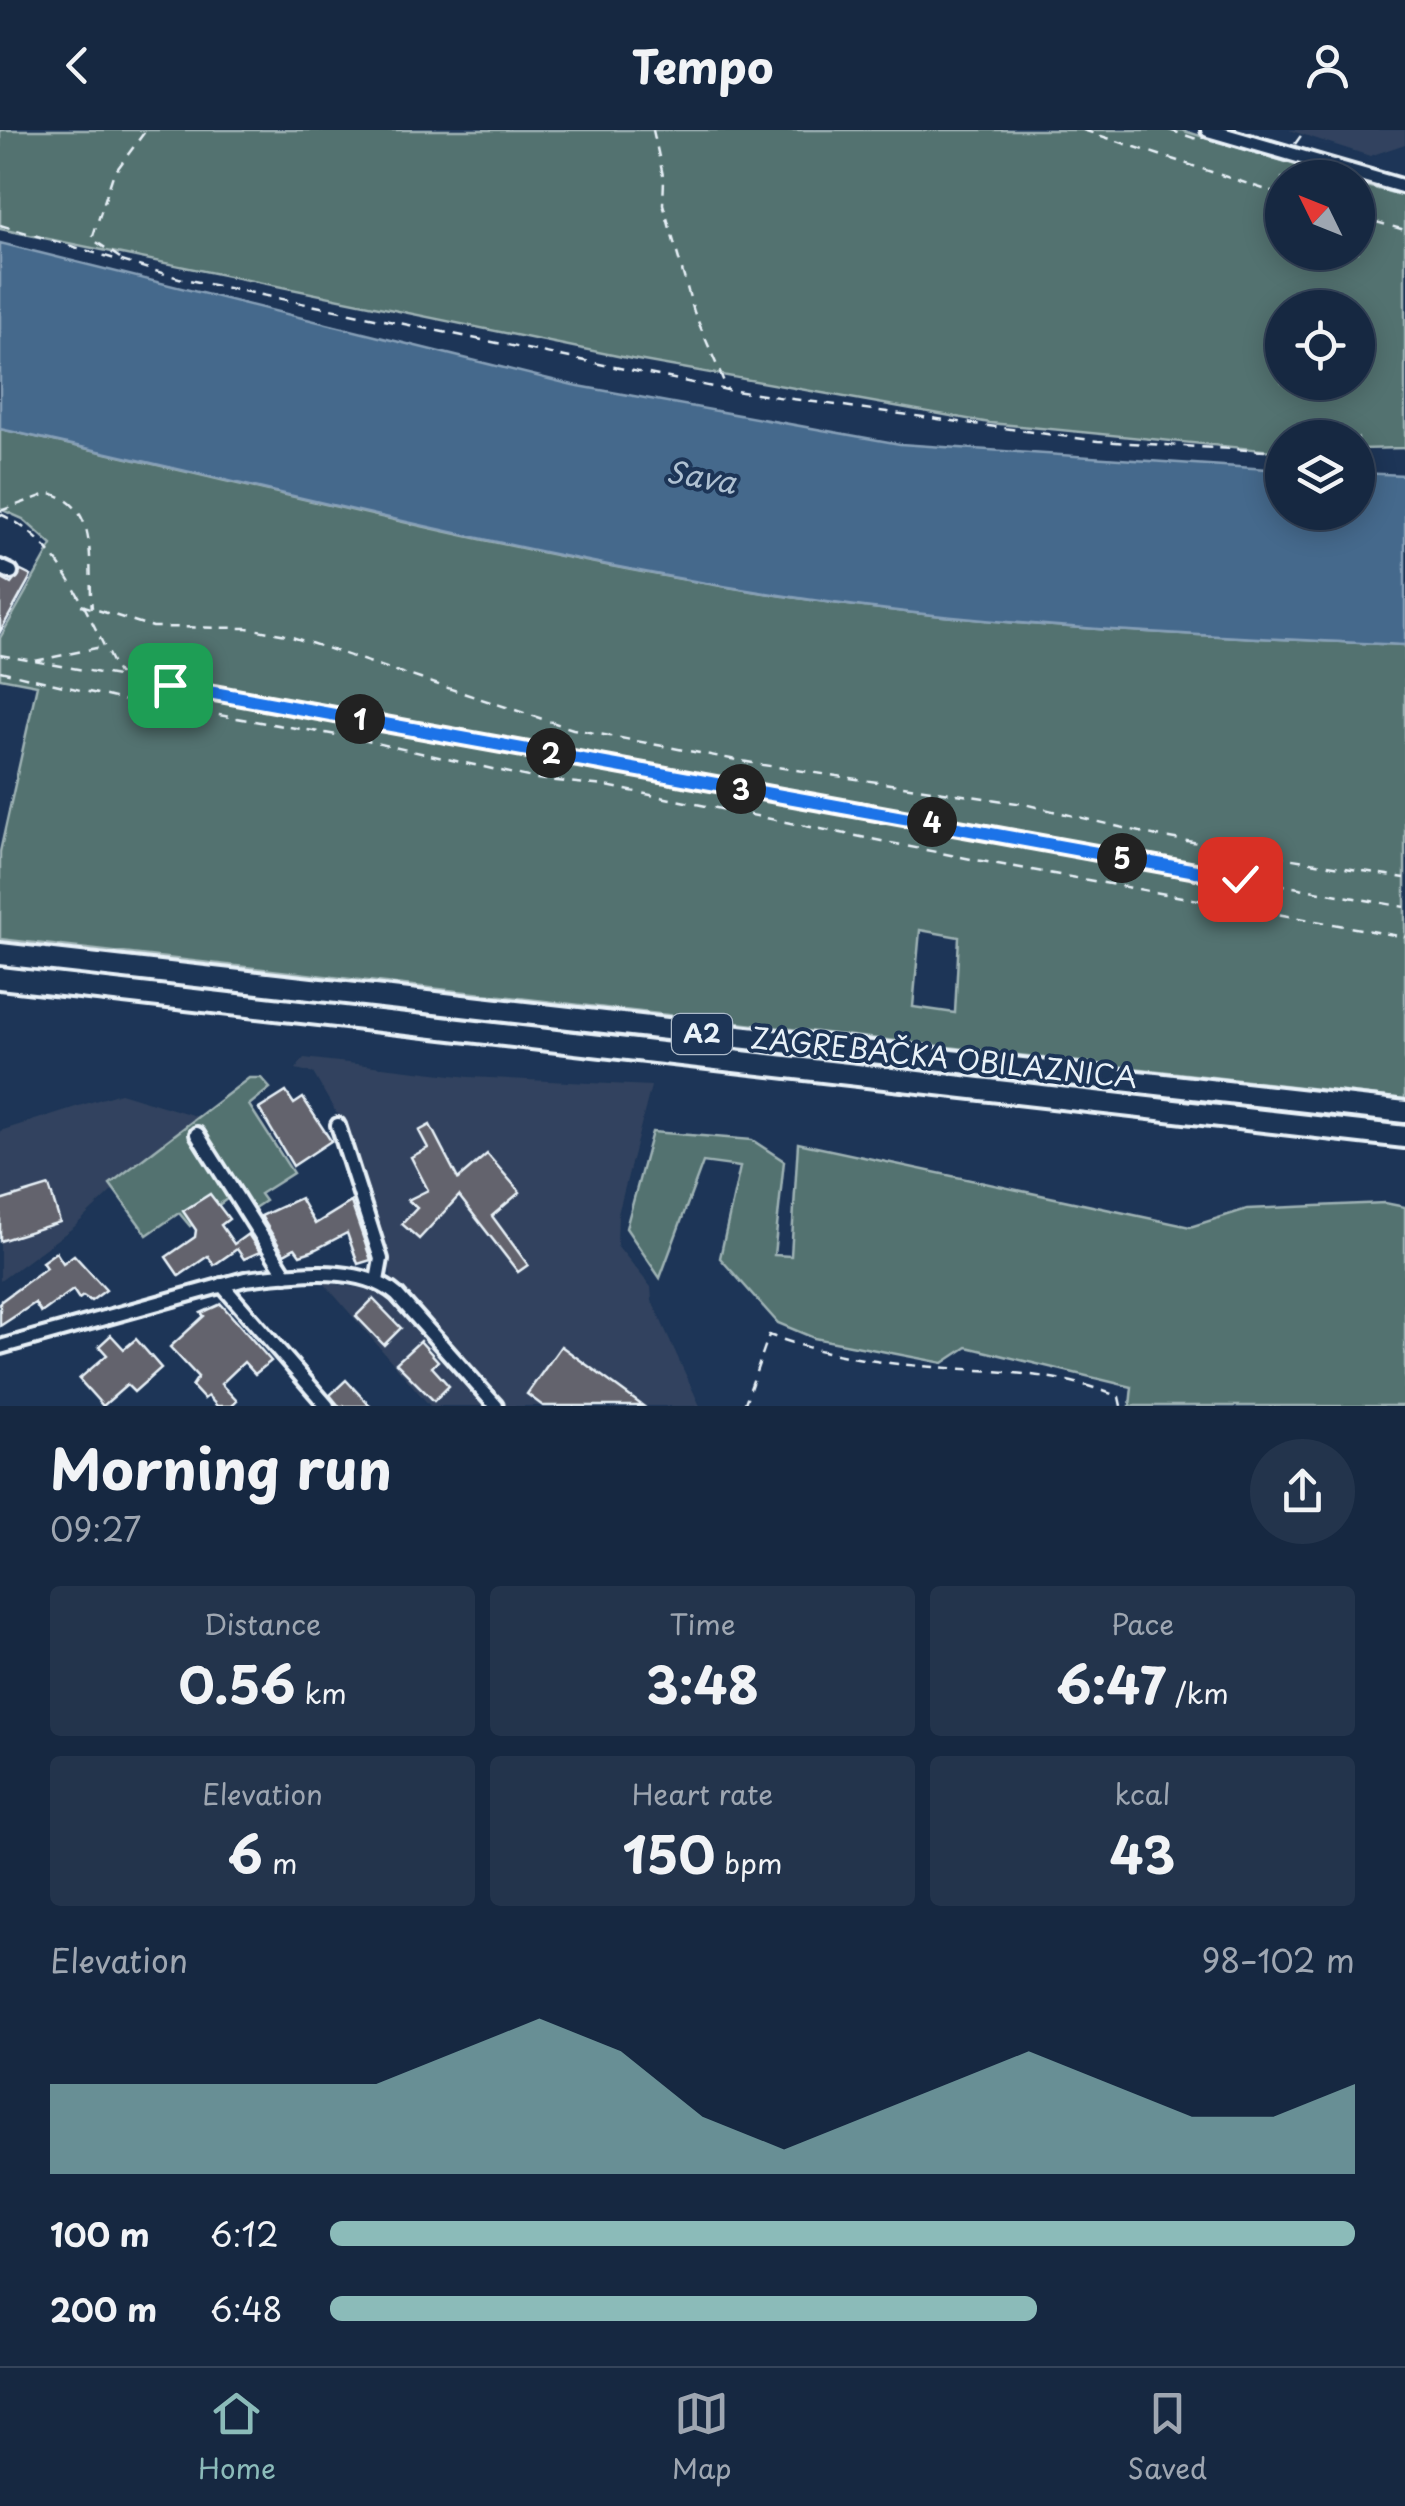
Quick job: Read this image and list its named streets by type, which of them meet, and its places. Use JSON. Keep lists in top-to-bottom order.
{
  "streets": {
    "highway": ["A2", "ZAGREBAČKA OBILAZNICA"]
  },
  "water": ["Sava"],
  "north": "top left",
  "page": {
    "header": "Tempo",
    "pins": [
      "1",
      "2",
      "3",
      "4",
      "5"
    ],
    "heading": ["Morning run", "09:27"],
    "stats": [
      ["Distance", "0.56 km"],
      ["Time", "3:48"],
      ["Pace", "6:47 /km"],
      ["Elevation", "6 m"],
      ["Heart rate", "150 bpm"],
      ["kcal", "43"]
    ],
    "chart": ["Elevation", "98–102 m"],
    "list": [
      {
        "name": "100 m",
        "note": "6:12"
      },
      {
        "name": "200 m",
        "note": "6:48"
      }
    ],
    "tabs": ["Home", "Map", "Saved"]
  }
}
